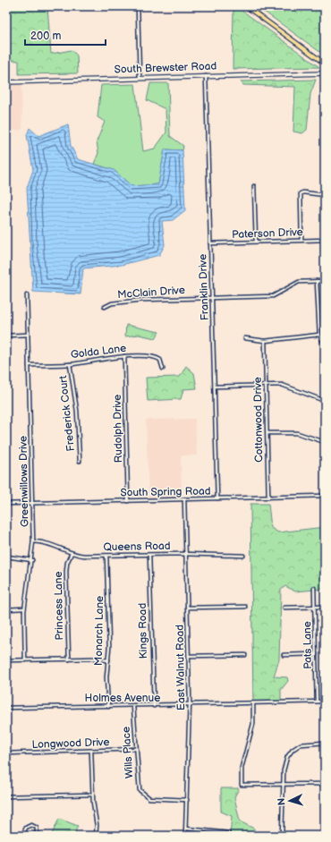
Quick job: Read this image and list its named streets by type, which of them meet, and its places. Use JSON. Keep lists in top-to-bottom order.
{
  "streets": {
    "main road": ["South Brewster Road"],
    "street": [
      "Paterson Drive",
      "Franklin Drive",
      "McClain Drive",
      "Golda Lane",
      "Frederick Court",
      "Cottonwood Drive",
      "Rudolph Drive",
      "Greenwillows Drive",
      "South Spring Road",
      "Queens Road",
      "Princess Lane",
      "Monarch Lane",
      "Kings Road",
      "Pats Lane",
      "East Walnut Road",
      "Holmes Avenue",
      "Longwood Drive",
      "Wills Place"
    ]
  },
  "crossings": [
    ["South Brewster Road", "Franklin Drive"],
    ["Paterson Drive", "Franklin Drive"],
    ["Franklin Drive", "McClain Drive"],
    ["Franklin Drive", "South Spring Road"],
    ["Golda Lane", "Frederick Court"],
    ["Golda Lane", "Rudolph Drive"],
    ["Golda Lane", "Greenwillows Drive"],
    ["Cottonwood Drive", "South Spring Road"],
    ["Rudolph Drive", "South Spring Road"],
    ["Greenwillows Drive", "South Spring Road"],
    ["Greenwillows Drive", "Queens Road"],
    ["South Spring Road", "East Walnut Road"],
    ["Queens Road", "Princess Lane"],
    ["Queens Road", "Monarch Lane"],
    ["Queens Road", "Kings Road"],
    ["Queens Road", "East Walnut Road"],
    ["Monarch Lane", "Holmes Avenue"],
    ["Kings Road", "Holmes Avenue"],
    ["Pats Lane", "Holmes Avenue"],
    ["East Walnut Road", "Holmes Avenue"],
    ["East Walnut Road", "Wills Place"],
    ["Holmes Avenue", "Wills Place"],
    ["Longwood Drive", "Wills Place"]
  ],
  "scale_bar": "200 m",
  "north": "left"
}
